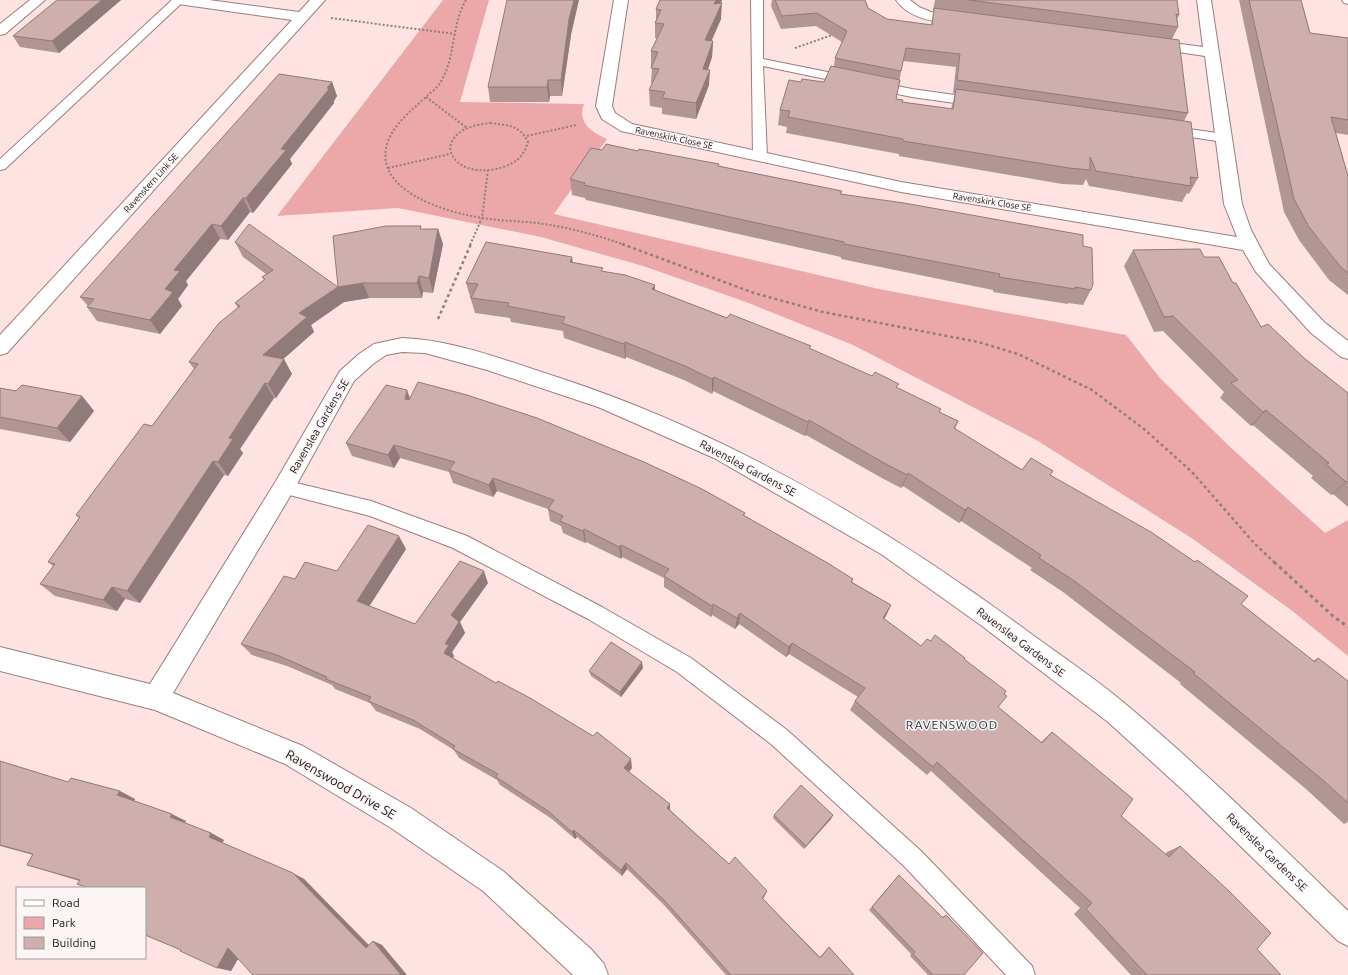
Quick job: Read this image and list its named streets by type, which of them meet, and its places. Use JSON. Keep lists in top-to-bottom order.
{
  "streets": {
    "street": [
      "Ravenskirk Close SE",
      "Ravenstern Link SE",
      "Ravenslea Gardens SE",
      "Ravenswood Drive SE"
    ]
  },
  "crossings": [
    ["Ravenslea Gardens SE", "Ravenswood Drive SE"]
  ],
  "districts": ["RAVENSWOOD"],
  "legend": ["Road", "Park", "Building"]
}
